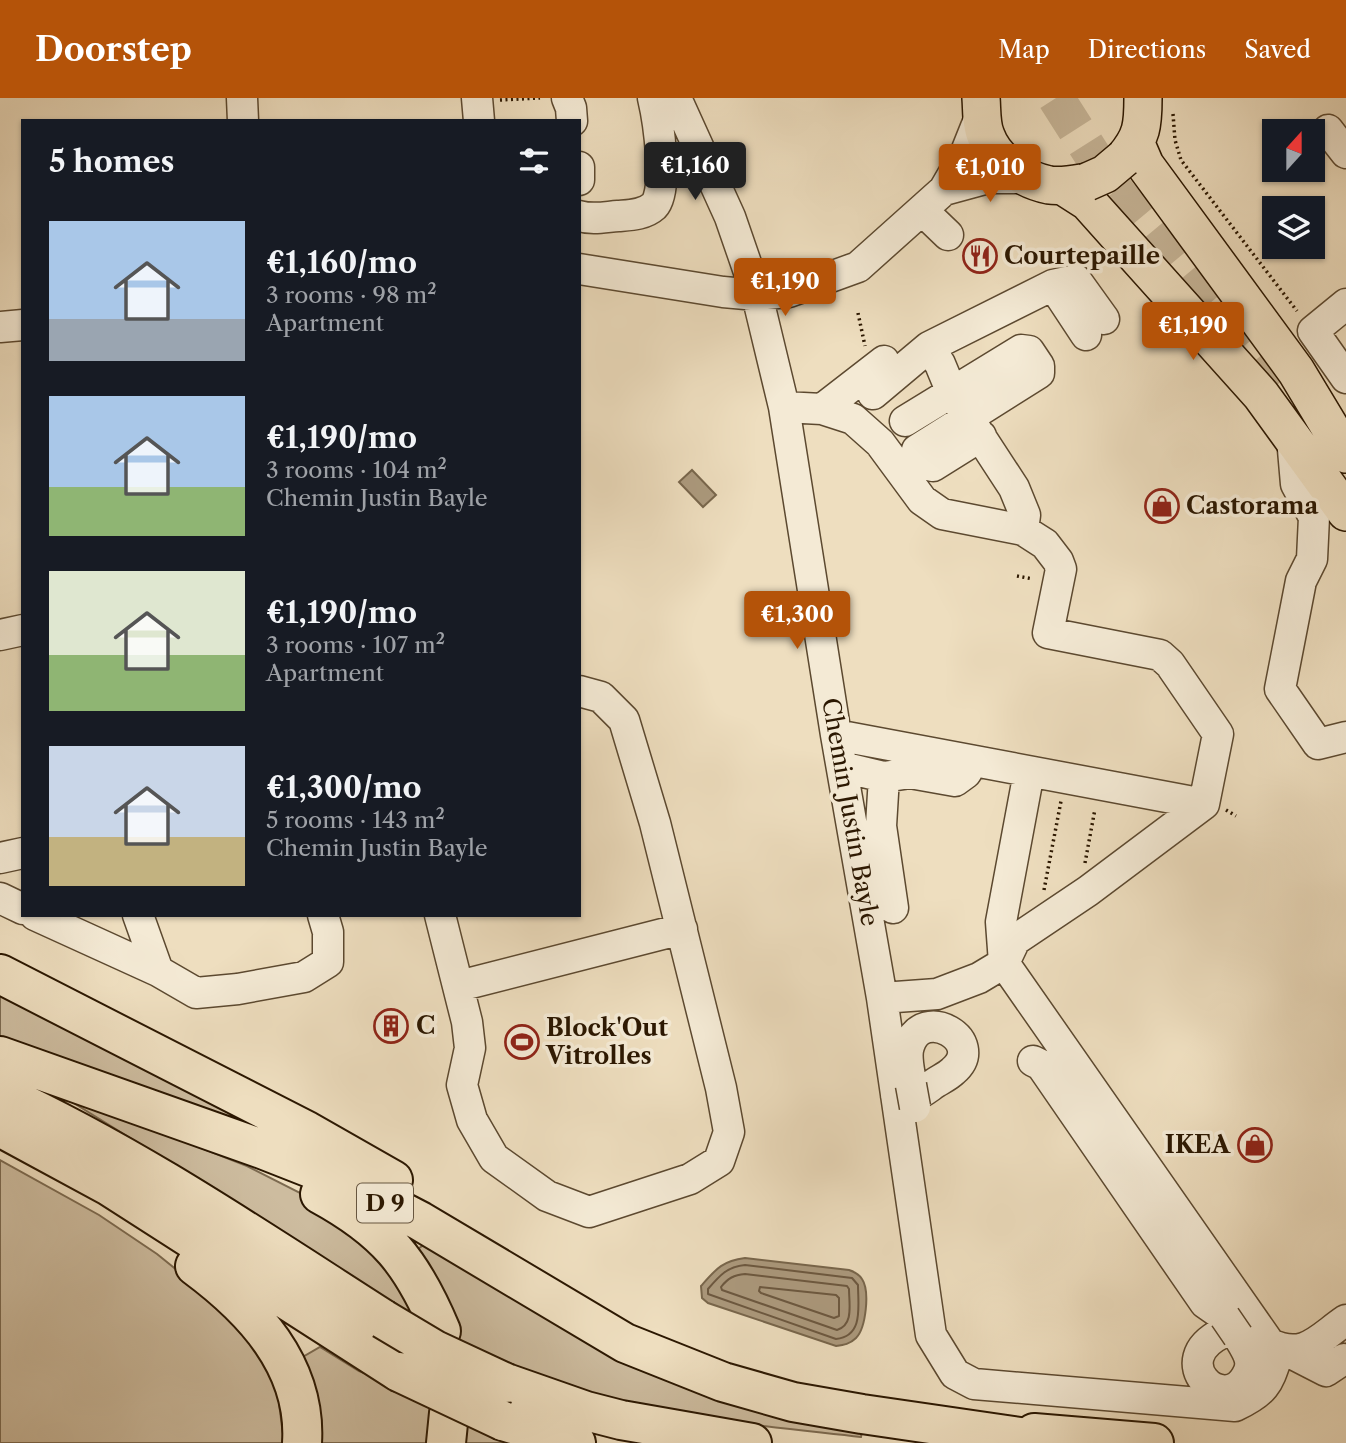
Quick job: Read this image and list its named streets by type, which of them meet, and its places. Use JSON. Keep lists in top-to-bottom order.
{
  "streets": {
    "highway": ["D 9"],
    "street": ["Chemin Justin Bayle"]
  },
  "places": {
    "restaurant": ["Courtepaille"],
    "shop": ["Castorama", "IKEA"],
    "building": ["C"],
    "sports": ["Block'Out Vitrolles"]
  },
  "north": "top",
  "page": {
    "header": "Doorstep",
    "nav": ["Map", "Directions", "Saved"],
    "heading": "5 homes",
    "price": [
      "€1,160",
      "€1,010",
      "€1,190",
      "€1,190",
      "€1,300"
    ],
    "list": [
      {
        "name": "€1,160/mo",
        "note": "3 rooms · 98 m² · Apartment"
      },
      {
        "name": "€1,190/mo",
        "note": "3 rooms · 104 m² · Chemin Justin Bayle"
      },
      {
        "name": "€1,190/mo",
        "note": "3 rooms · 107 m² · Apartment"
      },
      {
        "name": "€1,300/mo",
        "note": "5 rooms · 143 m² · Chemin Justin Bayle"
      }
    ]
  }
}
